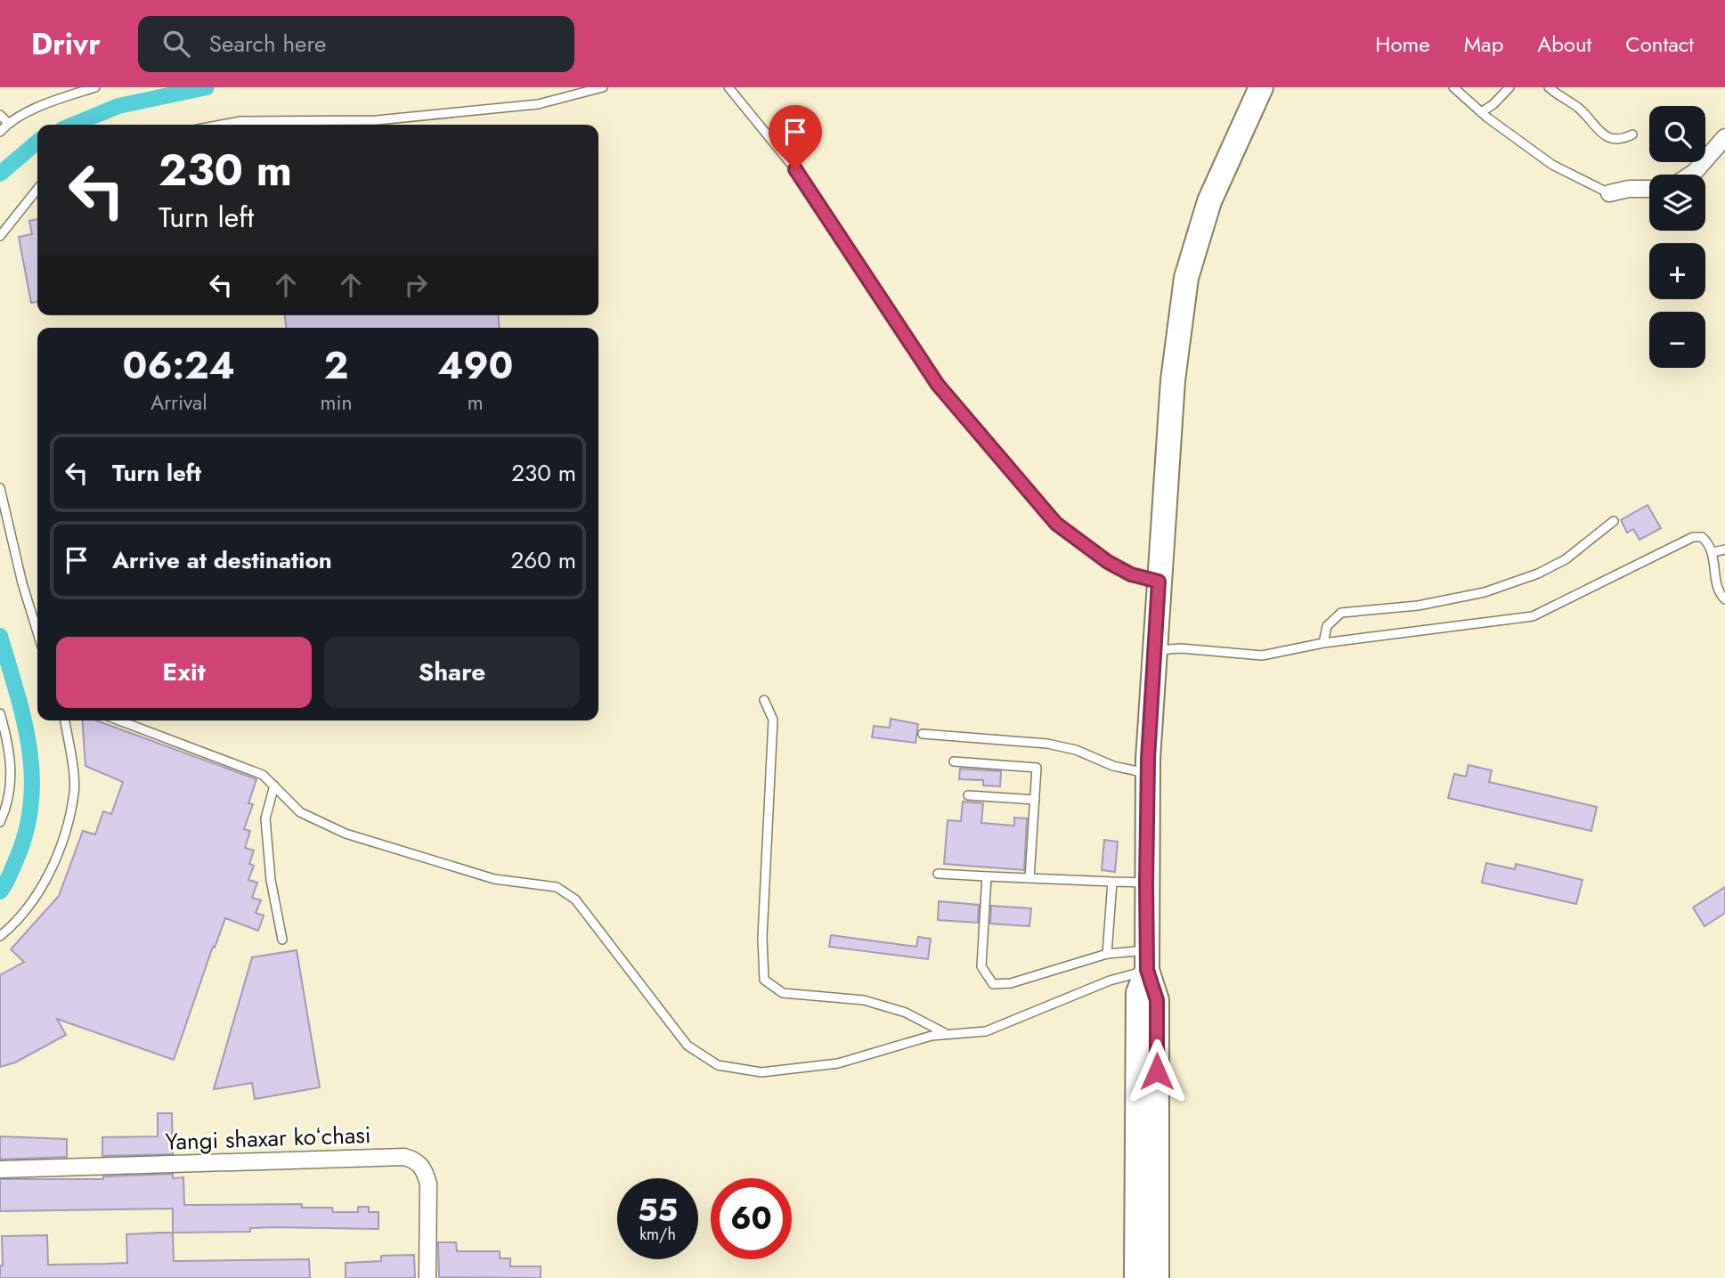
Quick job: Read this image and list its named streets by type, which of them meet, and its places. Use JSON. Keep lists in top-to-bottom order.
{
  "streets": {
    "street": ["Yangi shaxar koʻchasi"]
  },
  "page": {
    "header": "Drivr",
    "search": "Search here",
    "nav": [
      "Home",
      "Map",
      "About",
      "Contact"
    ],
    "map_buttons": ["+", "−"],
    "turn": ["230 m", "Turn left"],
    "eta": [
      "06:24",
      "Arrival",
      "2",
      "min",
      "490",
      "m"
    ],
    "list": [
      {
        "name": "Turn left",
        "value": "230 m"
      },
      {
        "name": "Arrive at destination",
        "value": "260 m"
      }
    ],
    "buttons": ["Exit", "Share"],
    "speed": "55 km/h",
    "limit": "60"
  }
}
